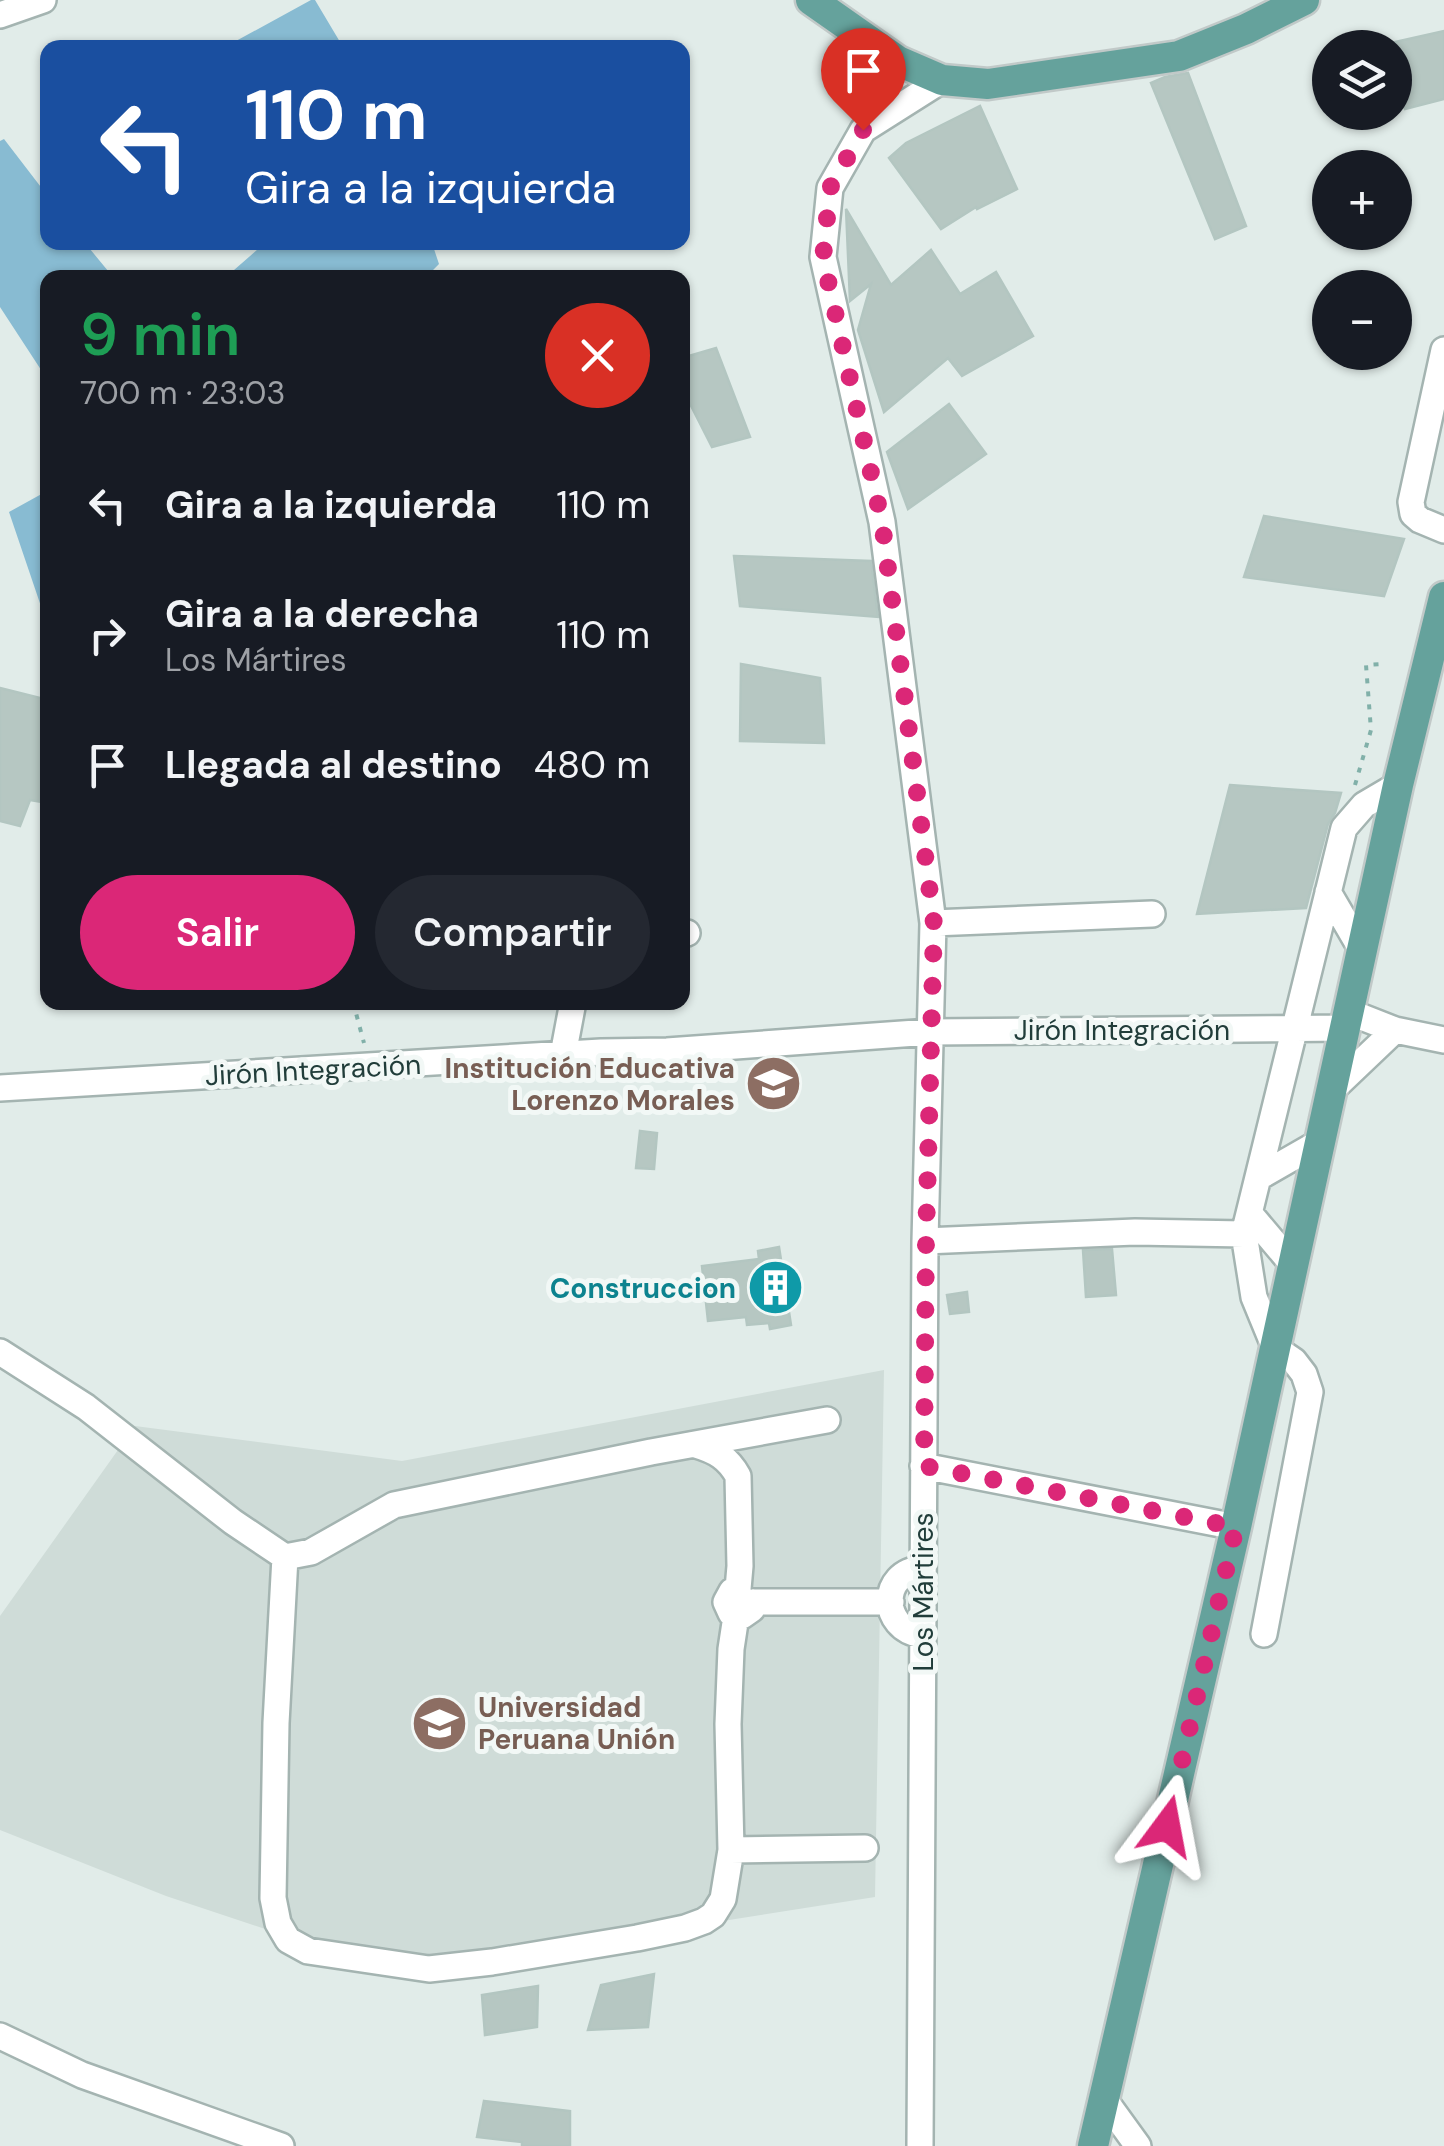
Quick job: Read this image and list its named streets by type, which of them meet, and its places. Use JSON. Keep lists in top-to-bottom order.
{
  "streets": {
    "street": ["Jirón Integración", "Los Mártires"]
  },
  "crossings": [
    ["Jirón Integración", "Los Mártires"]
  ],
  "places": {
    "school or university": ["Institución Educativa Lorenzo Morales", "Universidad Peruana Unión"],
    "building": ["Construccion"]
  },
  "page": {
    "map_buttons": ["+", "−"],
    "turn": ["110 m", "Gira a la izquierda"],
    "heading": ["9 min", "700 m · 23:03"],
    "list": [
      {
        "name": "Gira a la izquierda",
        "value": "110 m"
      },
      {
        "name": "Gira a la derecha",
        "note": "Los Mártires",
        "value": "110 m"
      },
      {
        "name": "Llegada al destino",
        "value": "480 m"
      }
    ],
    "buttons": ["Salir", "Compartir"]
  }
}
